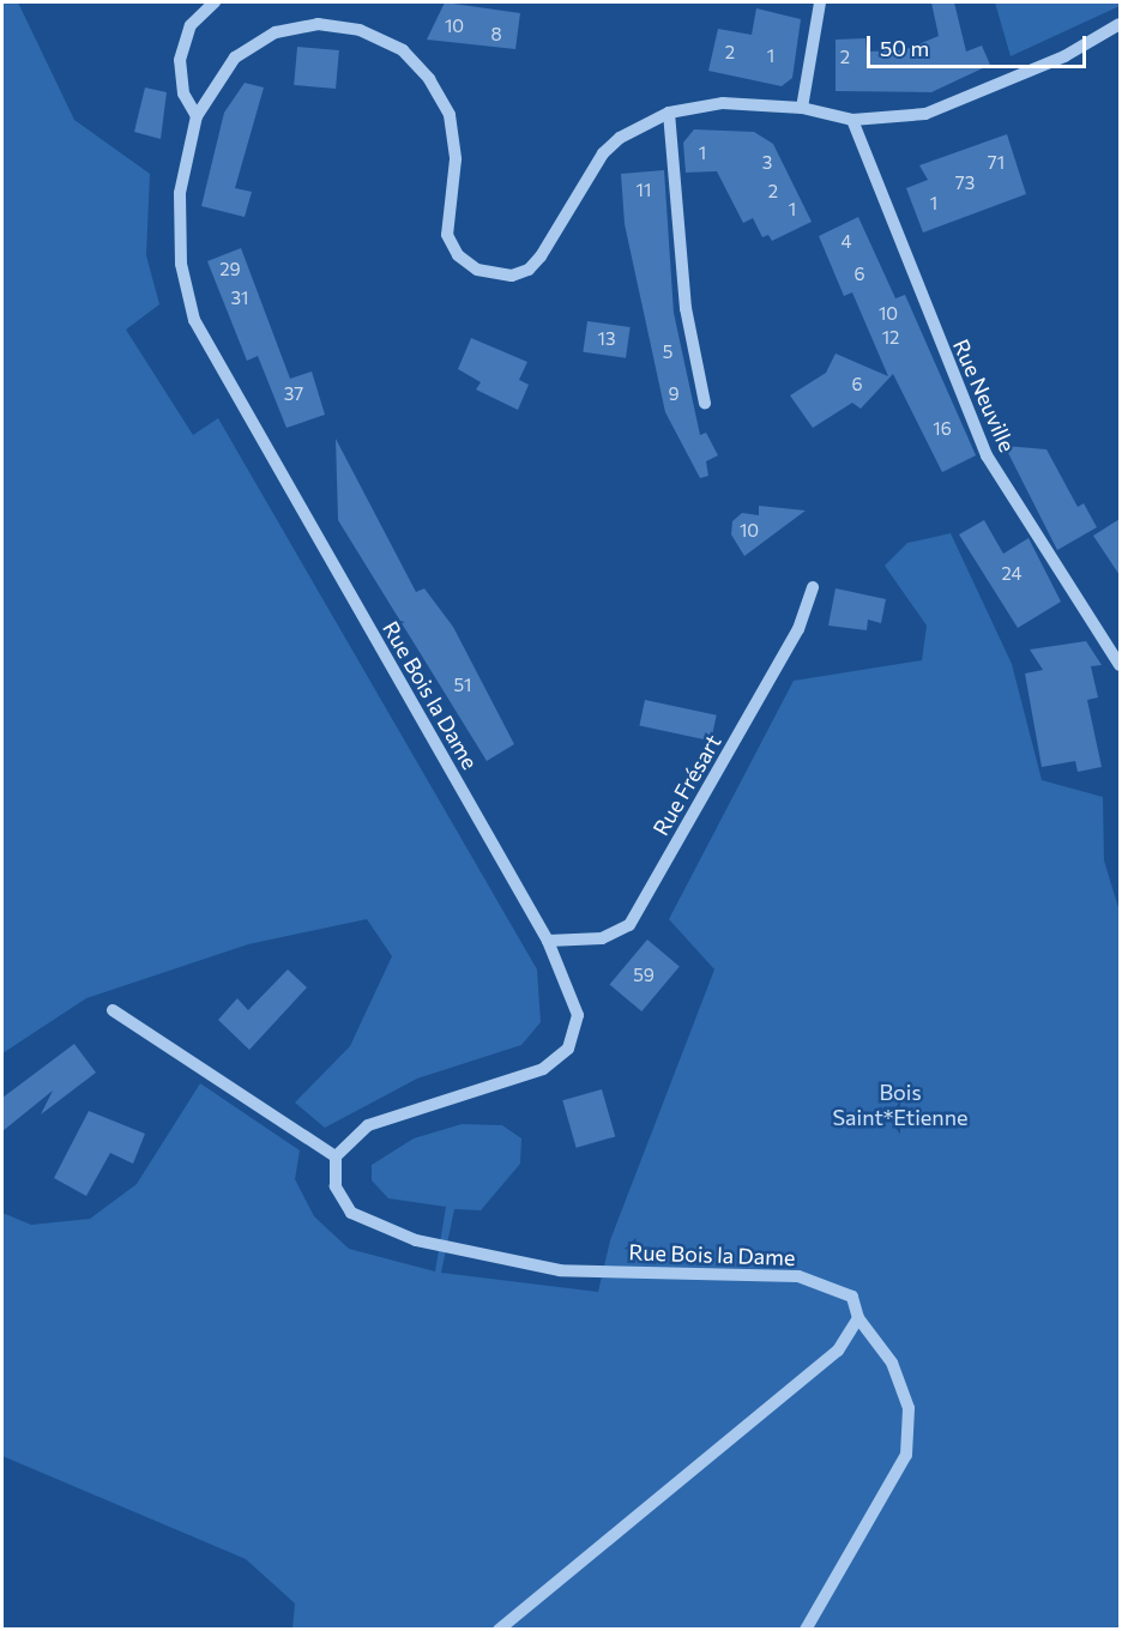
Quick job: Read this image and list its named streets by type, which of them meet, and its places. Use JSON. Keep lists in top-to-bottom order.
{
  "streets": {
    "street": ["Rue Neuville", "Rue Bois la Dame", "Rue Frésart"]
  },
  "crossings": [
    ["Rue Neuville", "Rue Bois la Dame"],
    ["Rue Bois la Dame", "Rue Frésart"]
  ],
  "parks": ["Bois Saint*Etienne"],
  "house_numbers": [
    "10",
    "8",
    "2",
    "1",
    "2",
    "1",
    "3",
    "71",
    "73",
    "11",
    "2",
    "1",
    "1",
    "4",
    "29",
    "6",
    "31",
    "10",
    "12",
    "13",
    "5",
    "6",
    "37",
    "9",
    "16",
    "10",
    "24",
    "51",
    "59"
  ],
  "scale_bar": "50 m"
}
